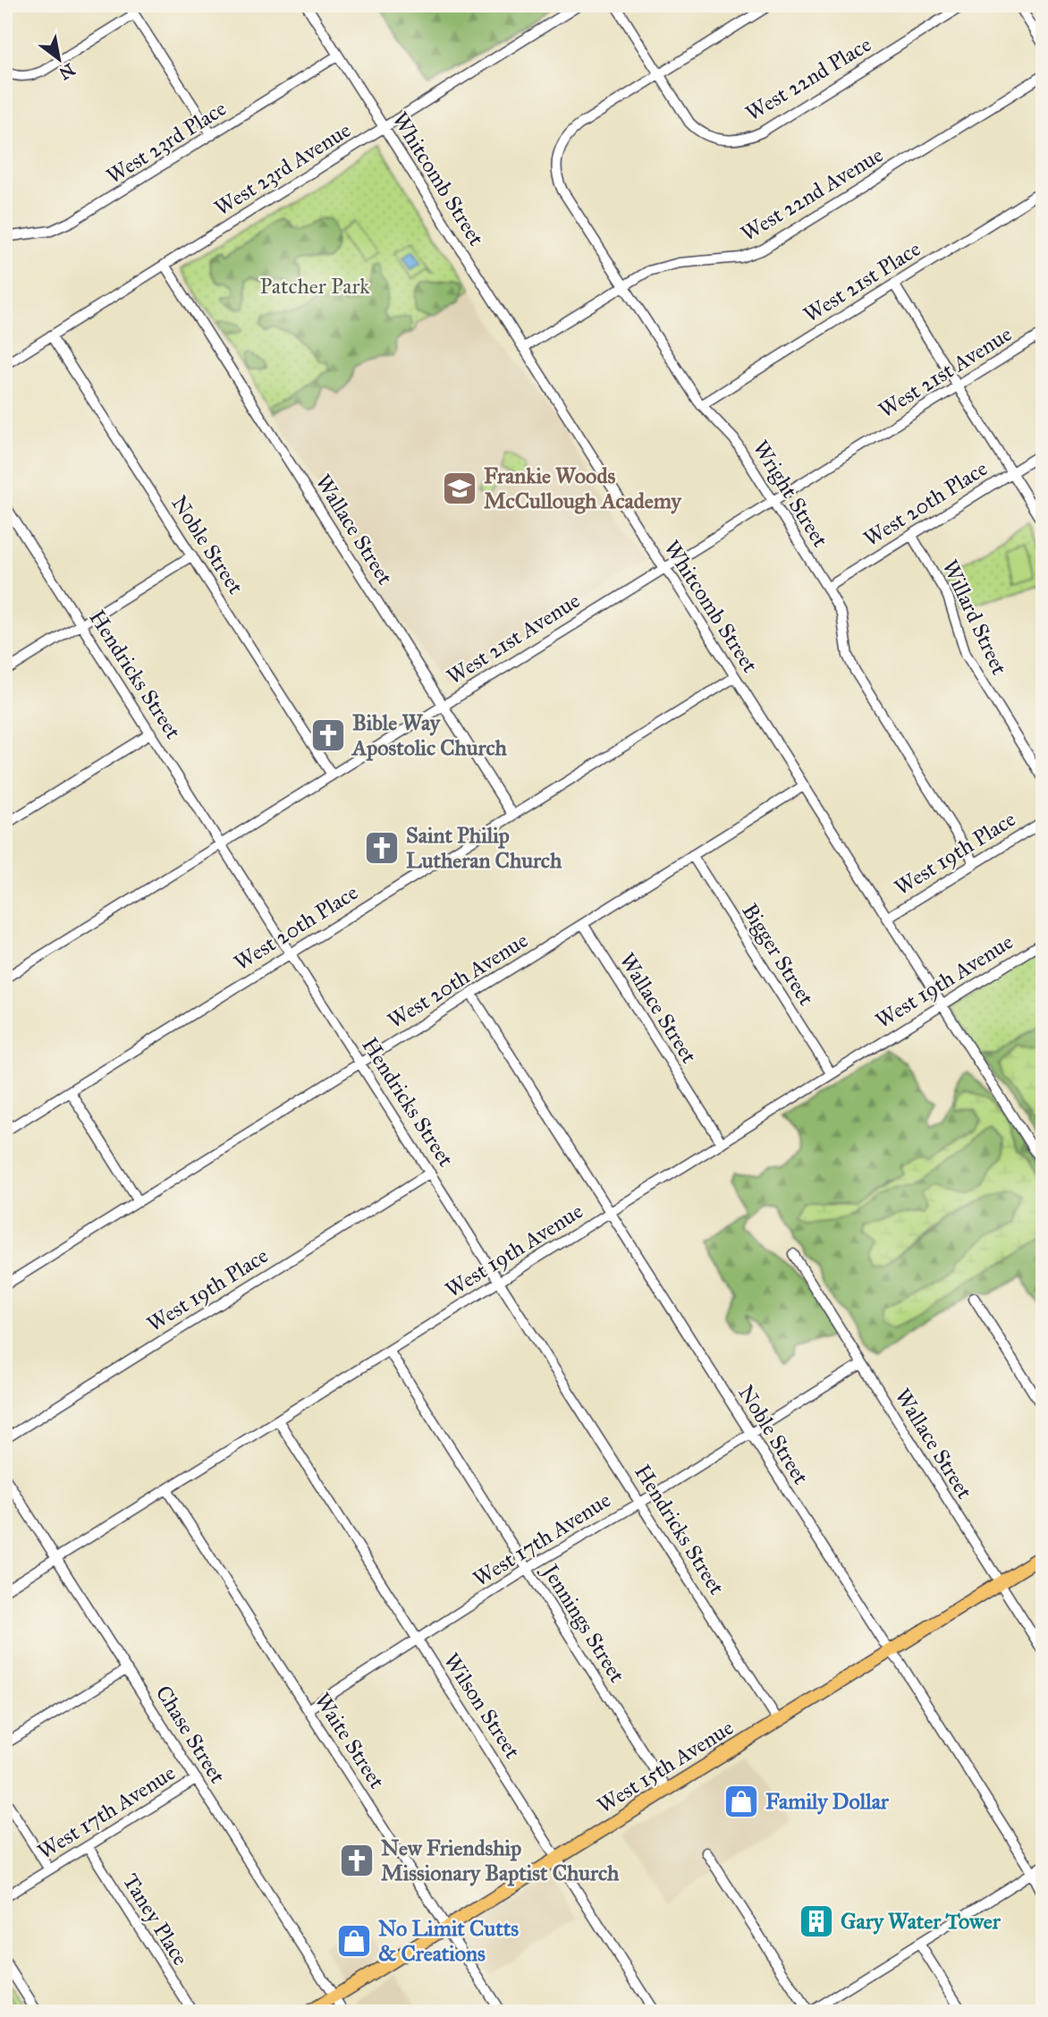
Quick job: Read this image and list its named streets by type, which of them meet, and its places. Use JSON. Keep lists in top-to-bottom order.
{
  "streets": {
    "main road": ["West 15th Avenue"],
    "street": [
      "West 22nd Place",
      "West 23rd Place",
      "West 23rd Avenue",
      "Whitcomb Street",
      "West 22nd Avenue",
      "West 21st Place",
      "West 21st Avenue",
      "Wright Street",
      "West 20th Place",
      "Wallace Street",
      "Noble Street",
      "Willard Street",
      "Hendricks Street",
      "West 19th Place",
      "Bigger Street",
      "West 20th Avenue",
      "West 19th Avenue",
      "West 17th Avenue",
      "Jennings Street",
      "Wilson Street",
      "Chase Street",
      "Waite Street",
      "Taney Place"
    ]
  },
  "crossings": [
    ["West 23rd Place", "Whitcomb Street"],
    ["West 23rd Avenue", "Whitcomb Street"],
    ["West 23rd Avenue", "Wallace Street"],
    ["West 23rd Avenue", "Noble Street"],
    ["Whitcomb Street", "West 22nd Avenue"],
    ["Whitcomb Street", "West 21st Avenue"],
    ["Whitcomb Street", "West 20th Place"],
    ["Whitcomb Street", "West 19th Place"],
    ["Whitcomb Street", "West 20th Avenue"],
    ["Whitcomb Street", "West 19th Avenue"],
    ["West 22nd Avenue", "Wright Street"],
    ["West 21st Place", "Wright Street"],
    ["West 21st Avenue", "Wright Street"],
    ["West 21st Avenue", "Wallace Street"],
    ["West 21st Avenue", "Noble Street"],
    ["West 21st Avenue", "Hendricks Street"],
    ["Wright Street", "West 20th Place"],
    ["Wright Street", "West 19th Place"],
    ["West 20th Place", "Wallace Street"],
    ["West 20th Place", "Willard Street"],
    ["West 20th Place", "Hendricks Street"],
    ["Wallace Street", "West 20th Avenue"],
    ["Wallace Street", "West 19th Avenue"],
    ["Wallace Street", "West 17th Avenue"],
    ["Wallace Street", "West 15th Avenue"],
    ["Noble Street", "West 20th Avenue"],
    ["Noble Street", "West 19th Avenue"],
    ["Noble Street", "West 17th Avenue"],
    ["Noble Street", "West 15th Avenue"],
    ["Hendricks Street", "West 19th Place"],
    ["Hendricks Street", "West 20th Avenue"],
    ["Hendricks Street", "West 19th Avenue"],
    ["Hendricks Street", "West 17th Avenue"],
    ["Hendricks Street", "West 15th Avenue"],
    ["Bigger Street", "West 20th Avenue"],
    ["Bigger Street", "West 19th Avenue"],
    ["West 19th Avenue", "Jennings Street"],
    ["West 19th Avenue", "Wilson Street"],
    ["West 19th Avenue", "Chase Street"],
    ["West 19th Avenue", "Waite Street"],
    ["West 17th Avenue", "Jennings Street"],
    ["West 17th Avenue", "Wilson Street"],
    ["West 17th Avenue", "Chase Street"],
    ["West 17th Avenue", "Waite Street"],
    ["West 17th Avenue", "Taney Place"],
    ["Jennings Street", "West 15th Avenue"],
    ["Wilson Street", "West 15th Avenue"],
    ["Chase Street", "West 15th Avenue"],
    ["Waite Street", "West 15th Avenue"]
  ],
  "parks": ["Patcher Park"],
  "places": {
    "school or university": ["Frankie Woods McCullough Academy"],
    "church": ["Bible Way Apostolic Church", "Saint Philip Lutheran Church", "New Friendship Missionary Baptist Church"],
    "shop": ["Family Dollar", "No Limit Cutts & Creations"],
    "building": ["Gary Water Tower"]
  },
  "north": "bottom right"
}
